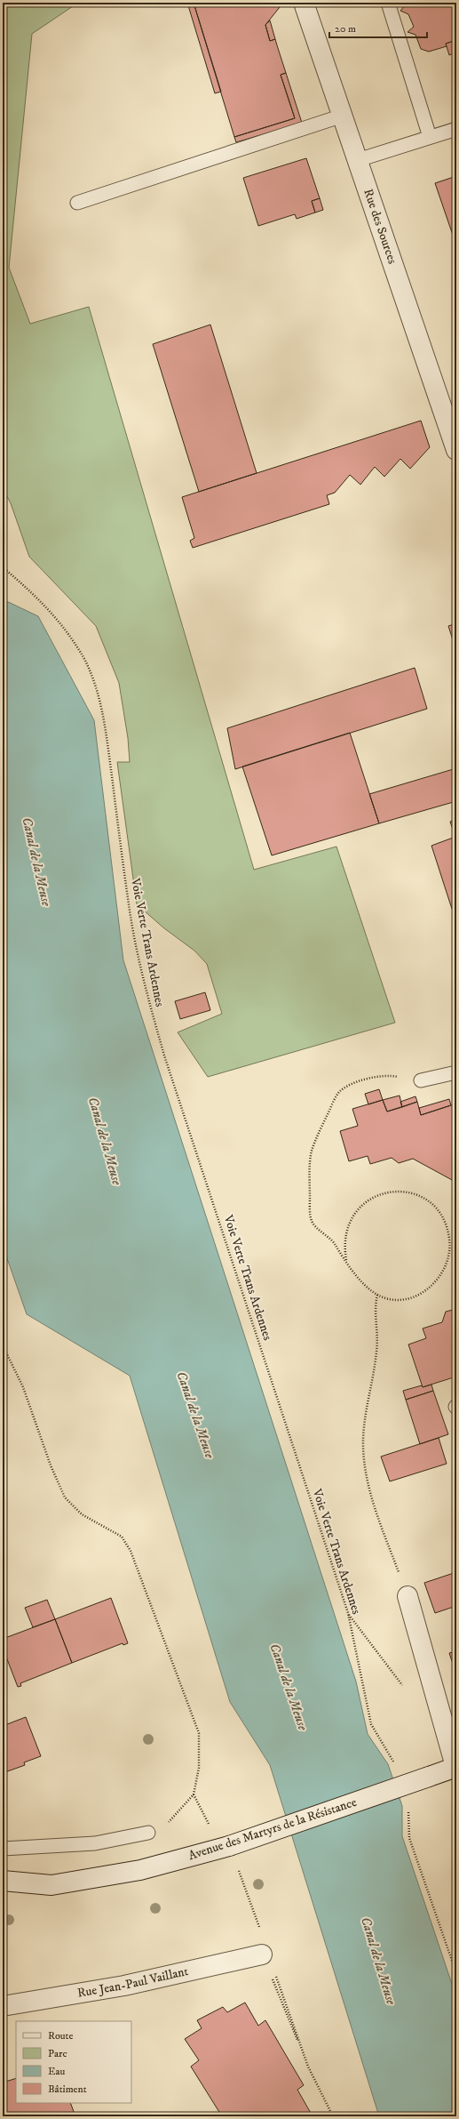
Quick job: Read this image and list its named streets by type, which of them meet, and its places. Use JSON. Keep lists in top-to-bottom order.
{
  "streets": {
    "street": ["Rue des Sources", "Avenue des Martyrs de la Résistance", "Rue Jean-Paul Vaillant"],
    "path": ["Voie Verte Trans Ardennes"]
  },
  "water": ["Canal de la Meuse"],
  "legend": [
    "Route",
    "Parc",
    "Eau",
    "Bâtiment"
  ],
  "scale_bar": "20 m"
}
